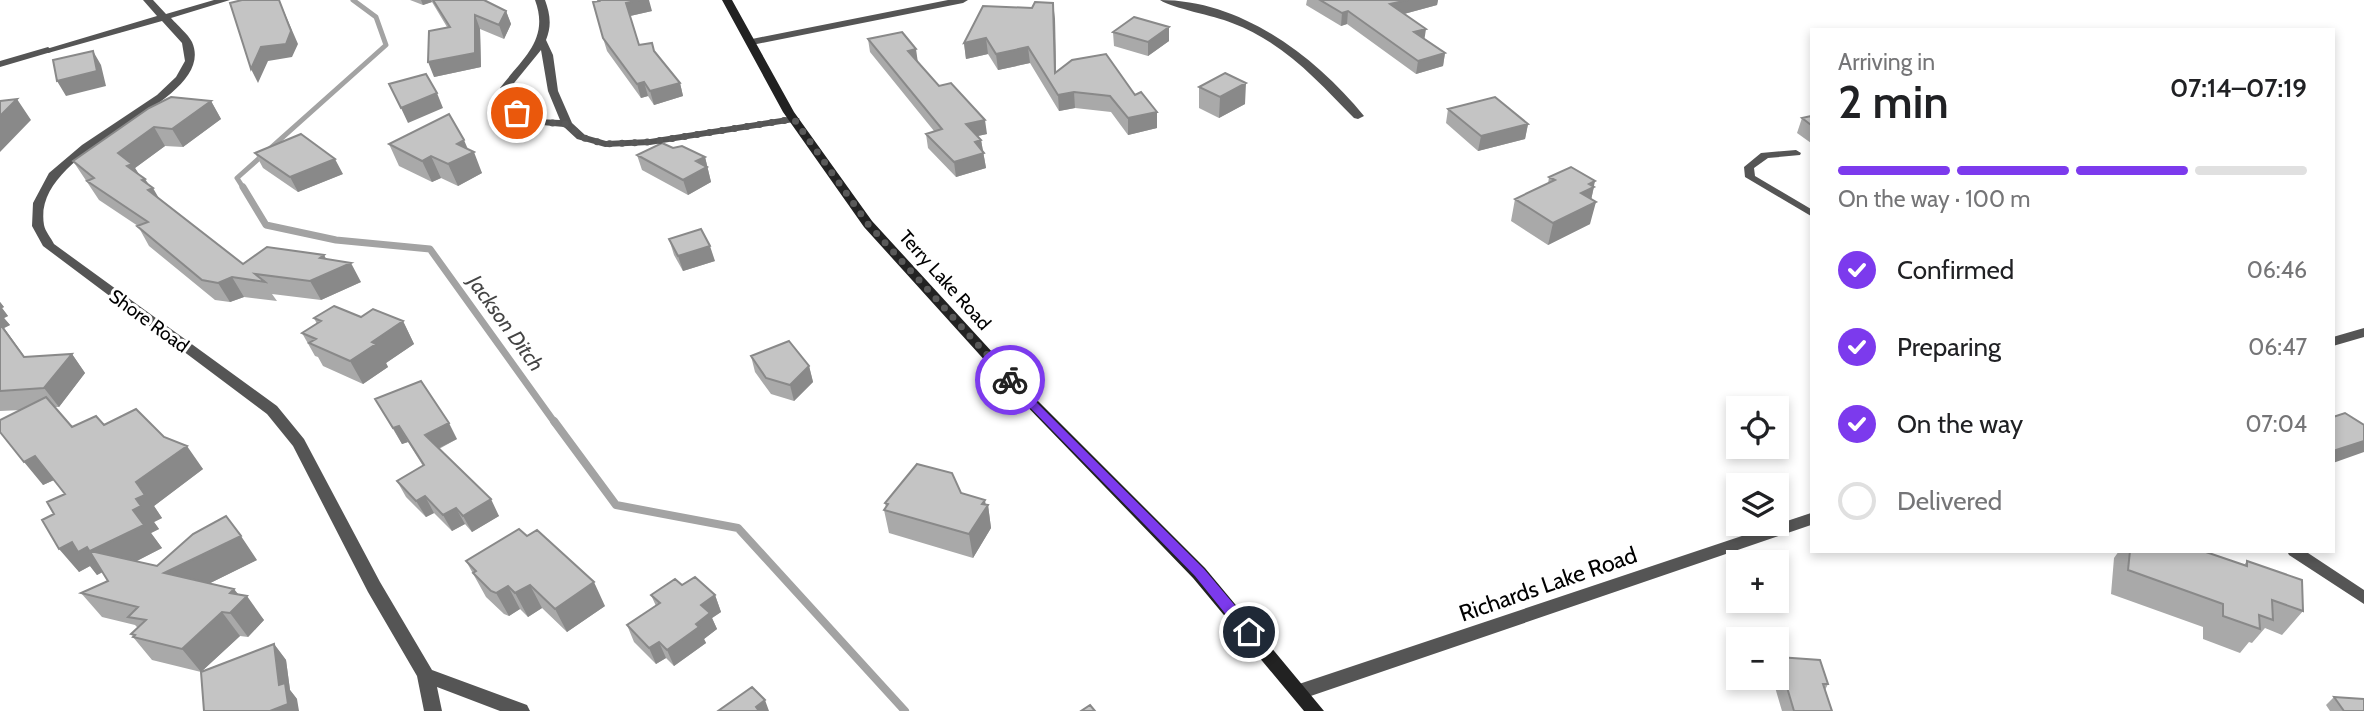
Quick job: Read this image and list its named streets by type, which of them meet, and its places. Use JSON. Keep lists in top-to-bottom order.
{
  "streets": {
    "main road": ["Terry Lake Road"],
    "street": ["Shore Road", "Richards Lake Road"]
  },
  "crossings": [
    ["Terry Lake Road", "Richards Lake Road"]
  ],
  "water": ["Jackson Ditch"],
  "page": {
    "heading": ["2 min", "Arriving in", "07:14–07:19"],
    "bar": "On the way · 100 m",
    "list": [
      ["Confirmed", "06:46"],
      ["Preparing", "06:47"],
      ["On the way", "07:04"],
      "Delivered"
    ],
    "map_buttons": ["+", "−"]
  }
}
